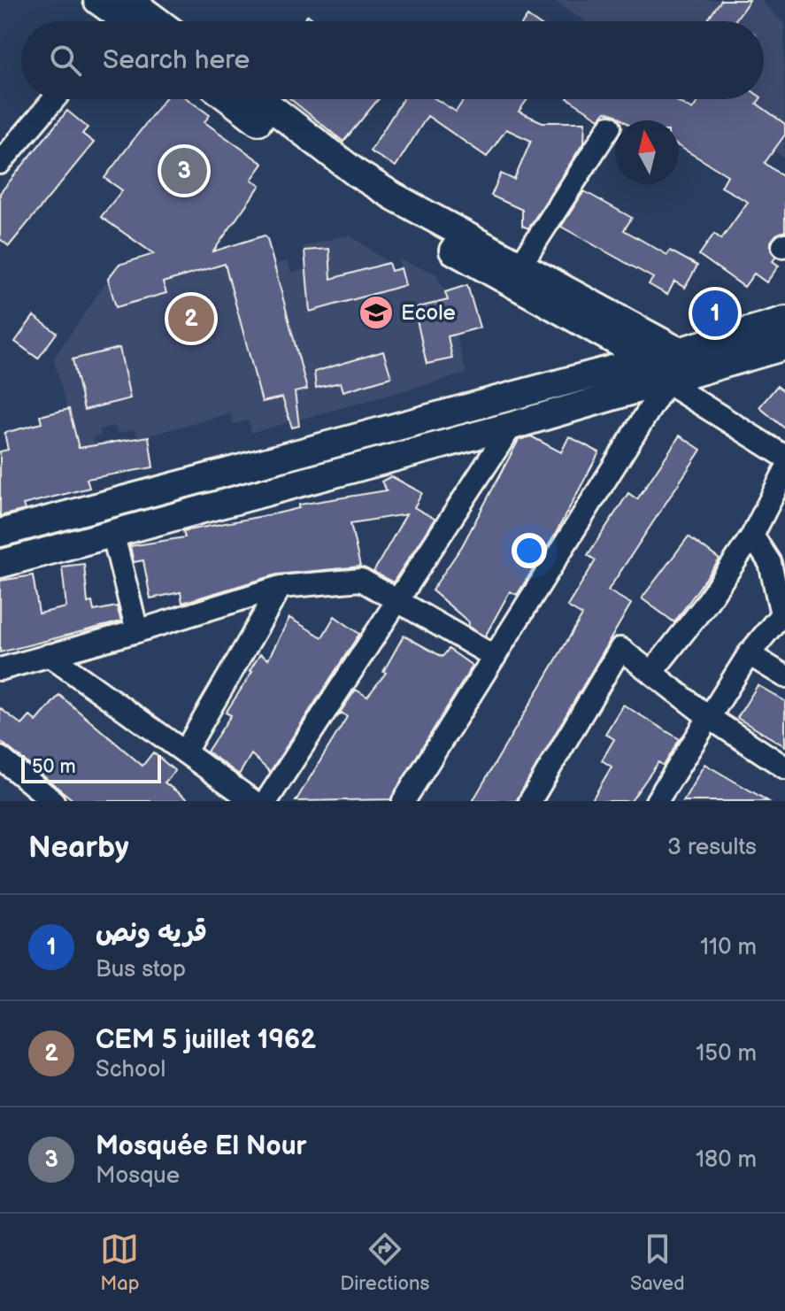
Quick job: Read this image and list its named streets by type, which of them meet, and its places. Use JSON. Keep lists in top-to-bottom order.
{
  "places": {
    "school or university": ["Ecole"]
  },
  "scale_bar": "50 m",
  "north": "top",
  "page": {
    "search": "Search here",
    "pins": ["3", "1", "2"],
    "scale": "50 m",
    "heading": ["Nearby", "3 results"],
    "list": [
      {
        "mark": "1",
        "name": "قريه ونص",
        "note": "Bus stop",
        "value": "110 m"
      },
      {
        "mark": "2",
        "name": "CEM 5 juillet 1962",
        "note": "School",
        "value": "150 m"
      },
      {
        "mark": "3",
        "name": "Mosquée El Nour",
        "note": "Mosque",
        "value": "180 m"
      }
    ],
    "nav": ["Map", "Directions", "Saved"]
  }
}
